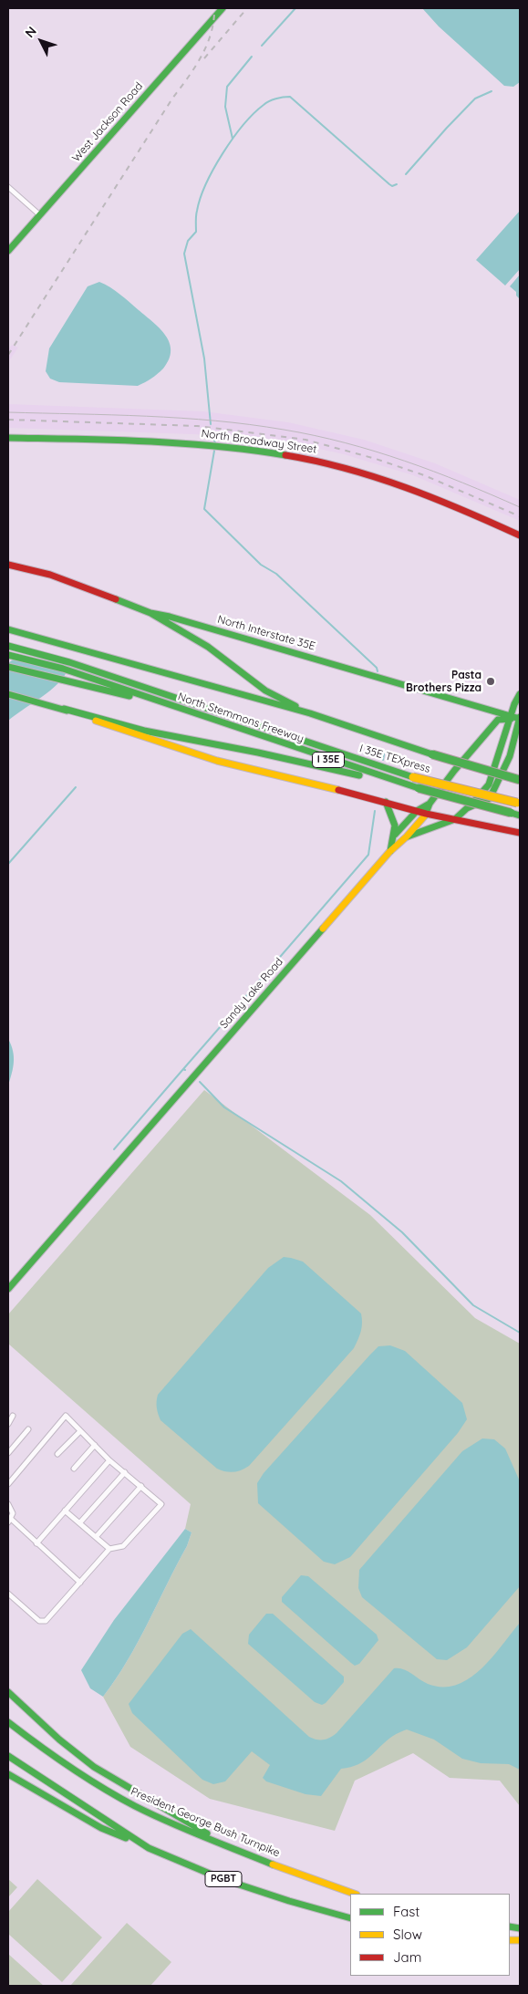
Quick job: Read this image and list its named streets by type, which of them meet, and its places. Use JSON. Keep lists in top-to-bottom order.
{
  "streets": {
    "main road": [
      "West Jackson Road",
      "North Broadway Street",
      "North Interstate 35E",
      "North Stemmons Freeway",
      "I 35E TEXpress",
      "I 35E",
      "Sandy Lake Road",
      "President George Bush Turnpike",
      "PGBT"
    ]
  },
  "crossings": [
    ["North Interstate 35E", "Sandy Lake Road"]
  ],
  "places": ["Pasta Brothers Pizza"],
  "legend": ["Fast", "Slow", "Jam"],
  "north": "top left"
}
